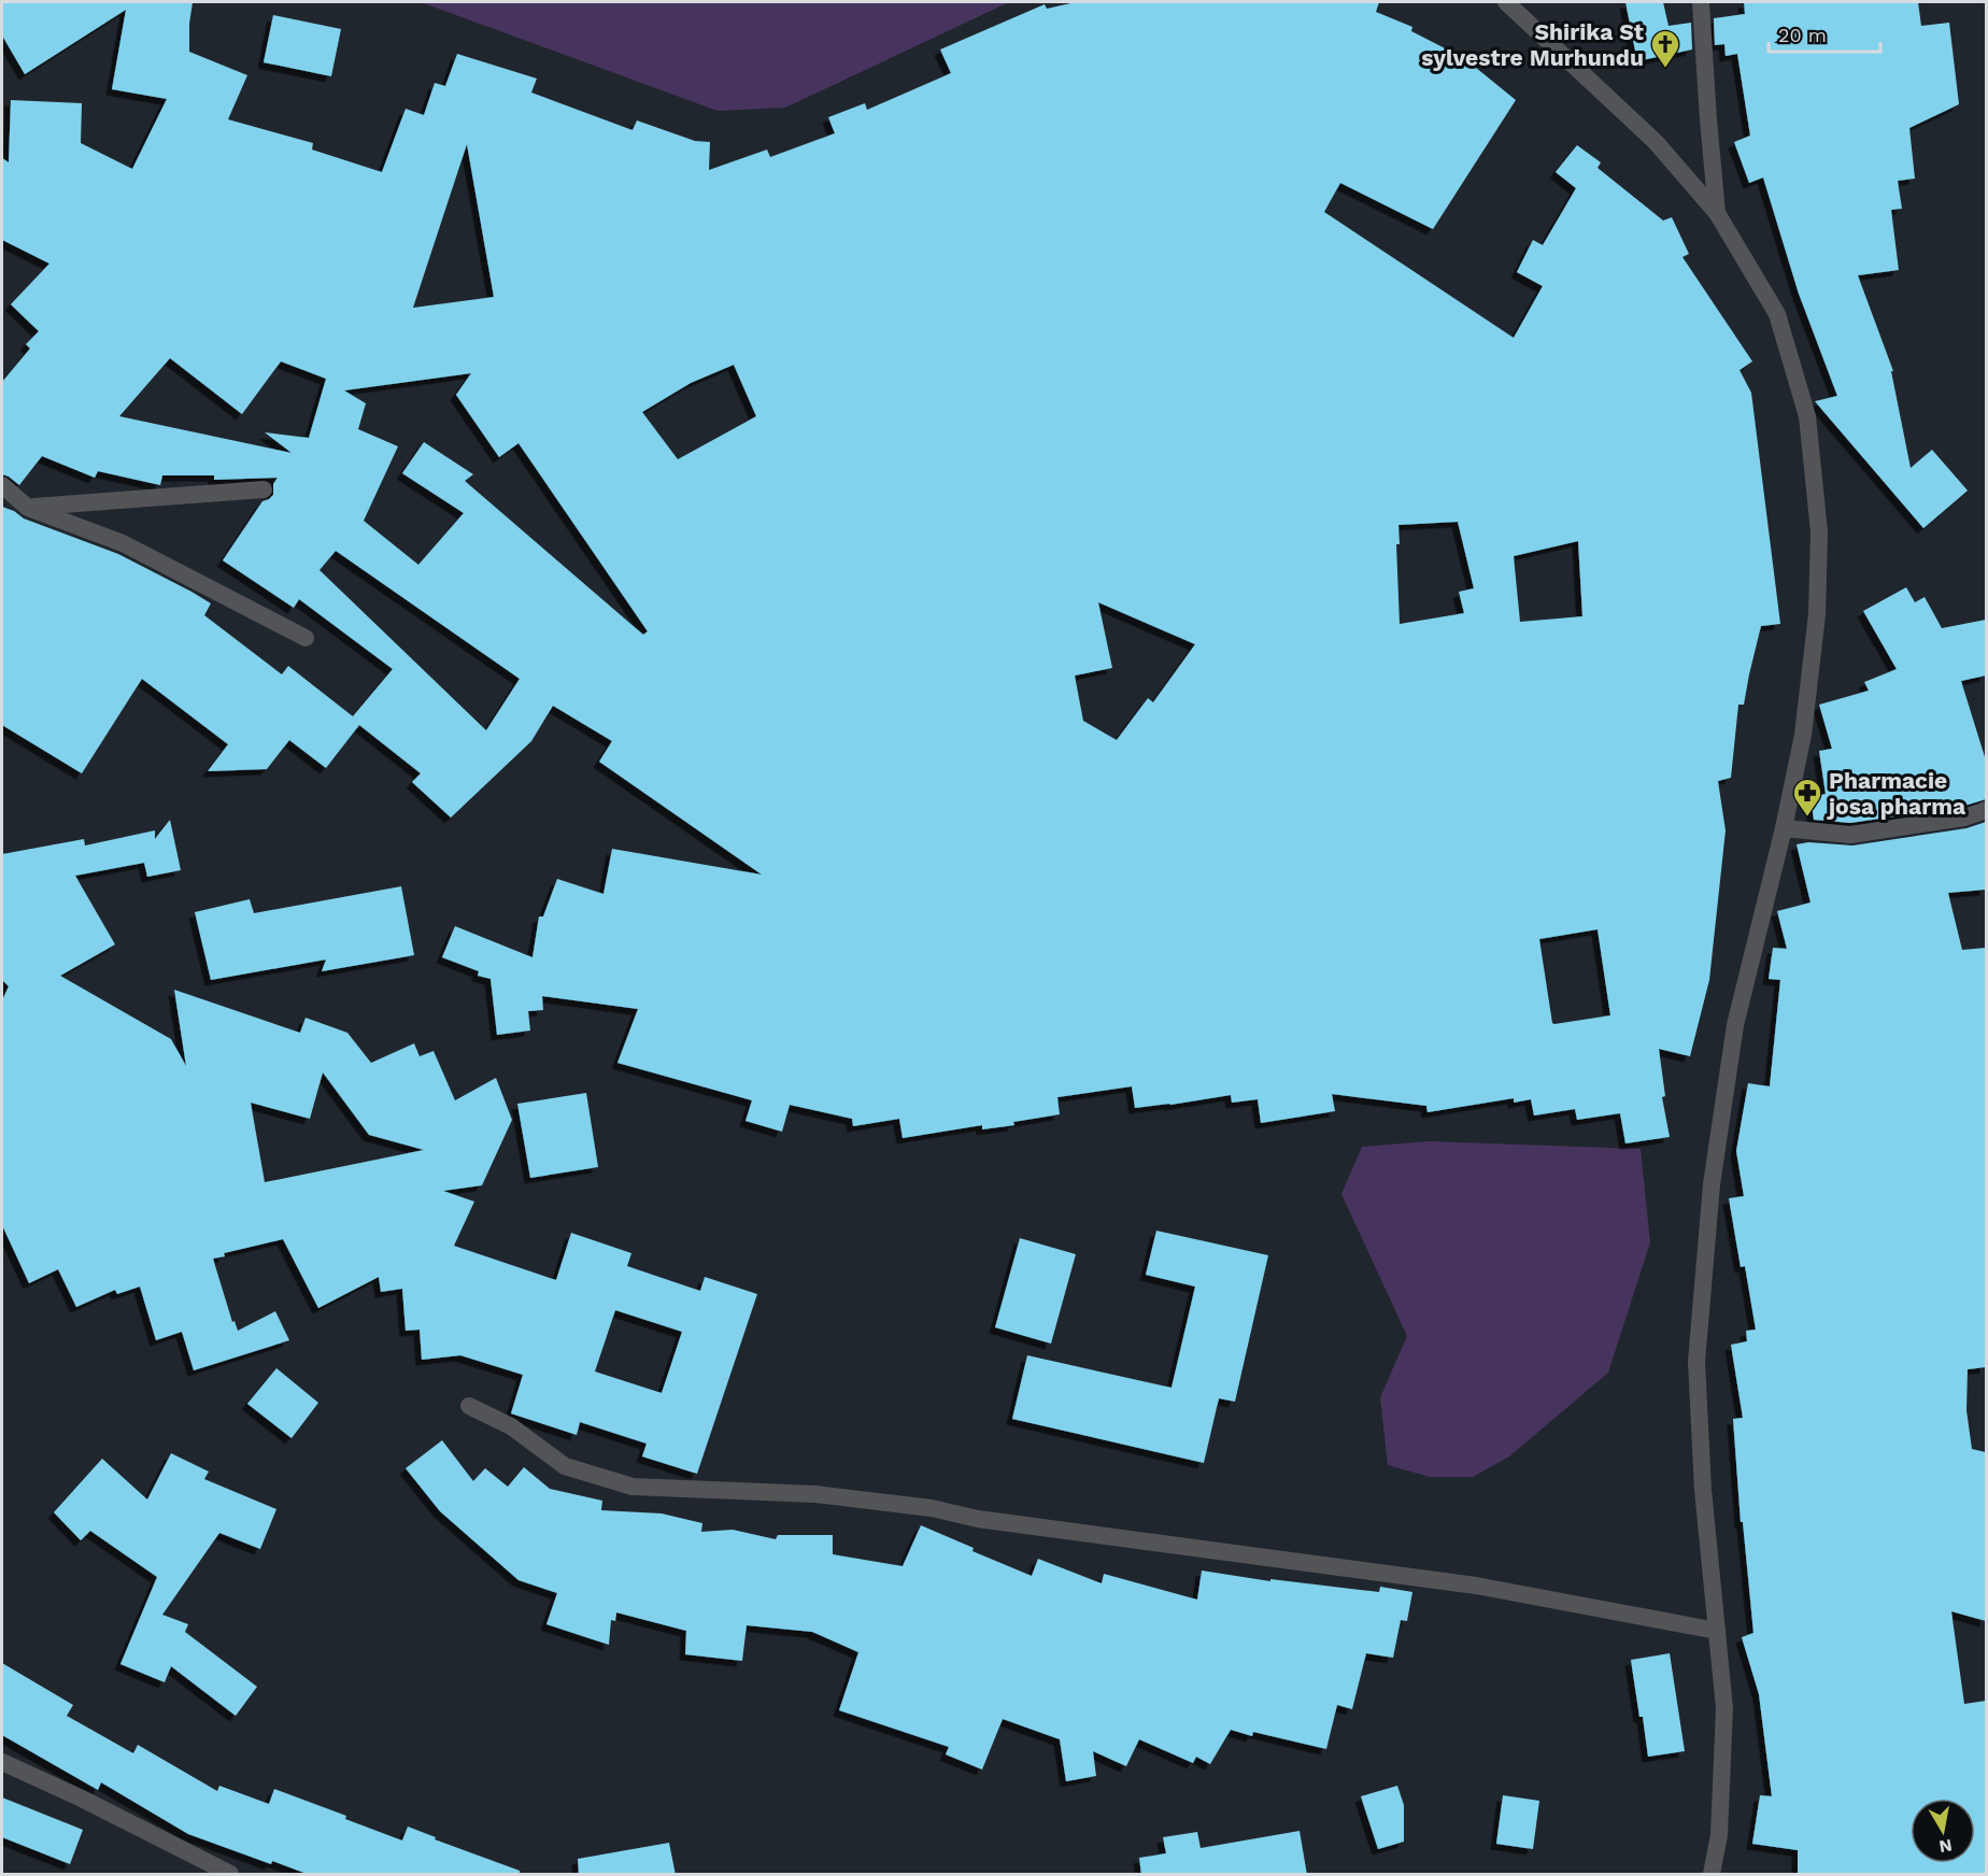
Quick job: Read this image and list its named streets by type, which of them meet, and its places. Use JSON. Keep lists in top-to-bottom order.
{
  "places": {
    "church": ["Shirika St sylvestre Murhundu"],
    "pharmacy": ["Pharmacie josa pharma"]
  },
  "scale_bar": "20 m",
  "north": "bottom"
}
